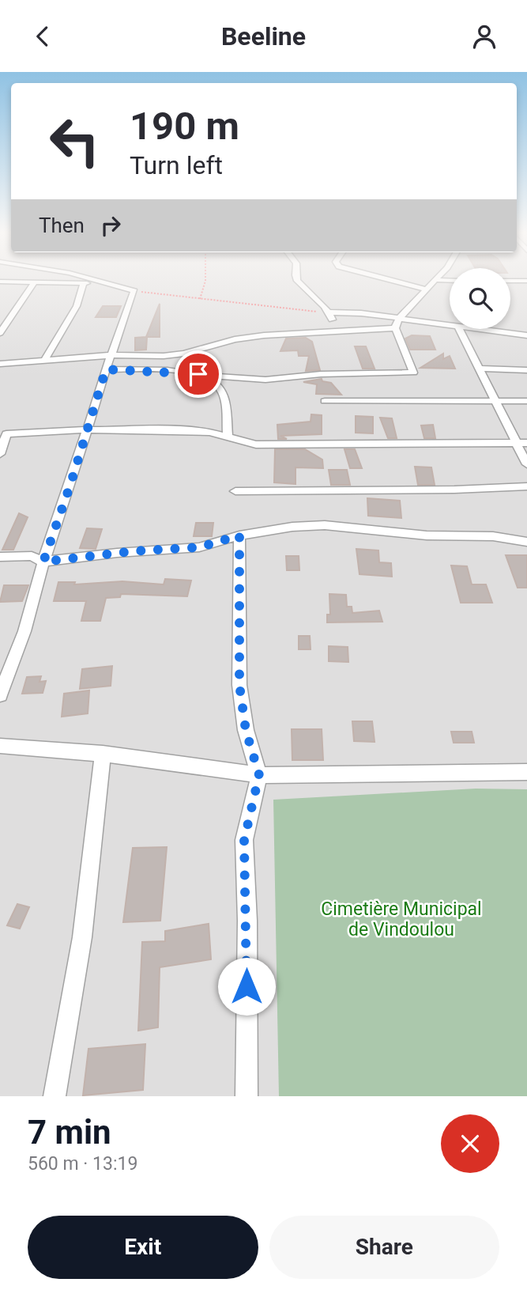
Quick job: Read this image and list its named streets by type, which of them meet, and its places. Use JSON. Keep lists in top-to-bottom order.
{
  "parks": ["Cimetière Municipal de Vindoulou"],
  "page": {
    "header": "Beeline",
    "turn": ["190 m", "Turn left"],
    "then": "Then",
    "heading": ["7 min", "560 m · 13:19"],
    "buttons": ["Exit", "Share"]
  }
}
